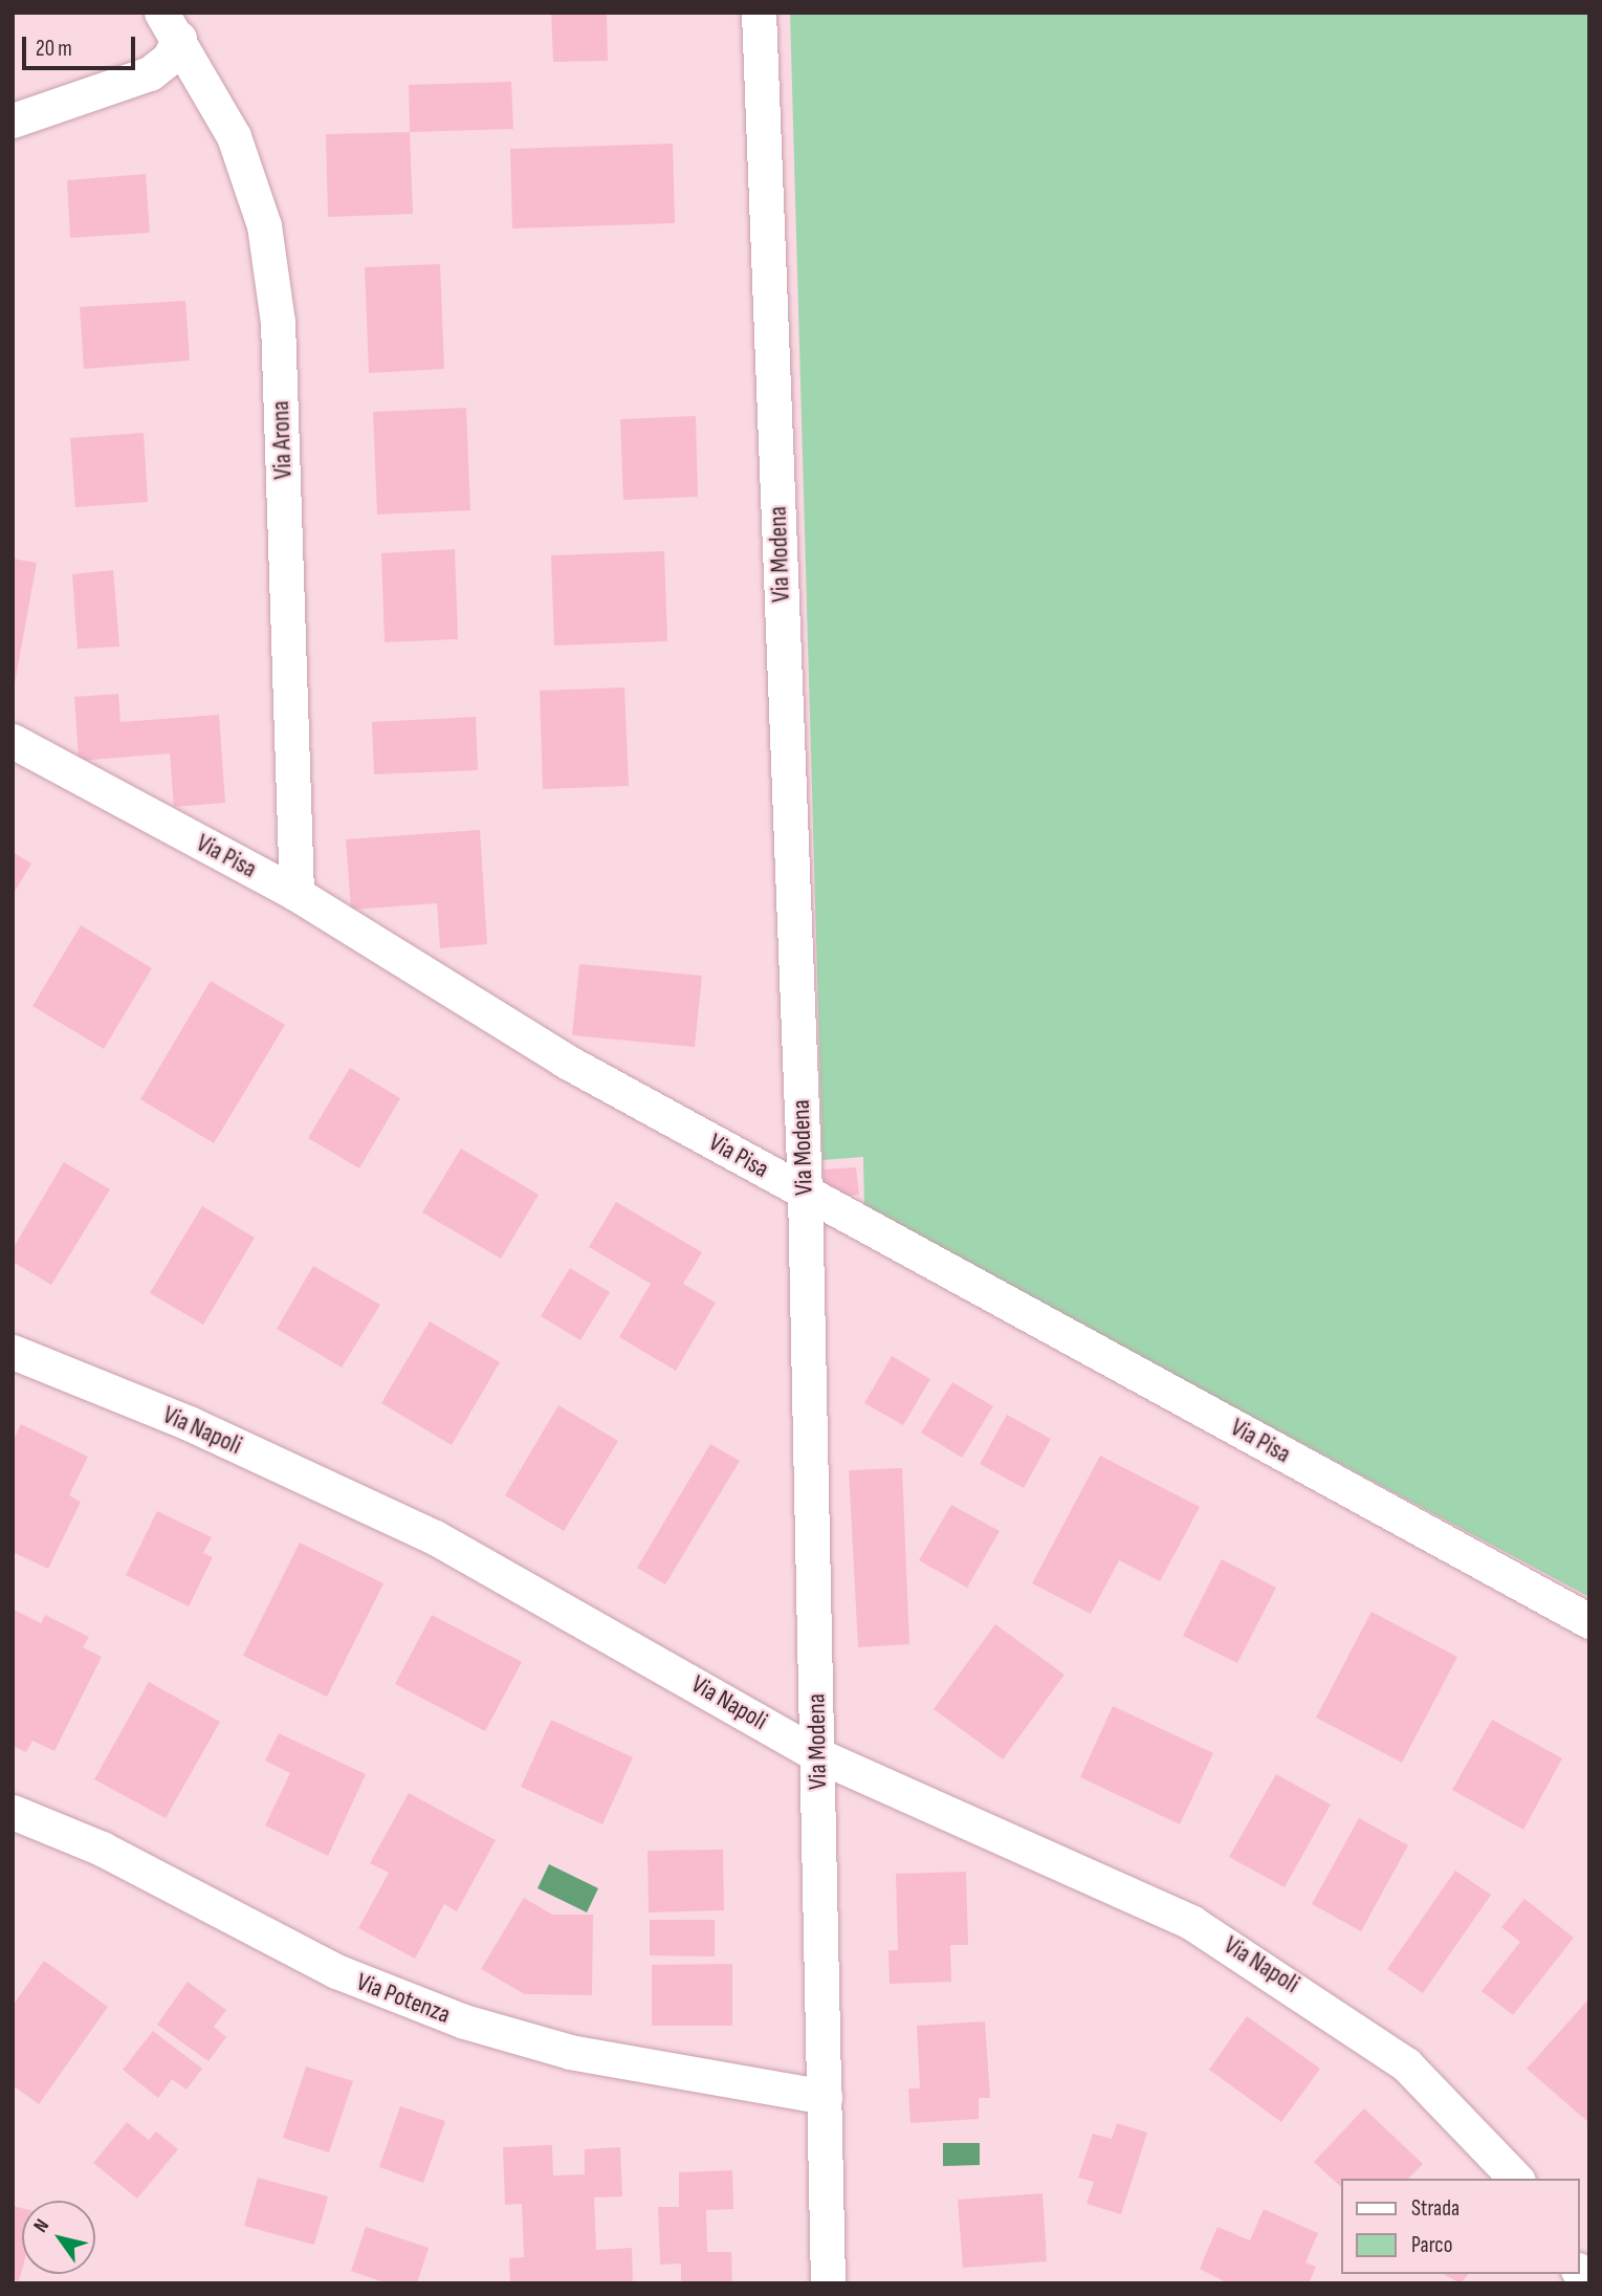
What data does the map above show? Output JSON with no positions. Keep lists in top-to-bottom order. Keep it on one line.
{"streets":{"street":["Via Arona","Via Modena","Via Pisa","Via Napoli","Via Potenza"]},"crossings":[["Via Arona","Via Pisa"],["Via Modena","Via Pisa"],["Via Modena","Via Napoli"],["Via Modena","Via Potenza"]],"legend":["Strada","Parco"],"scale_bar":"20 m","north":"top left"}
